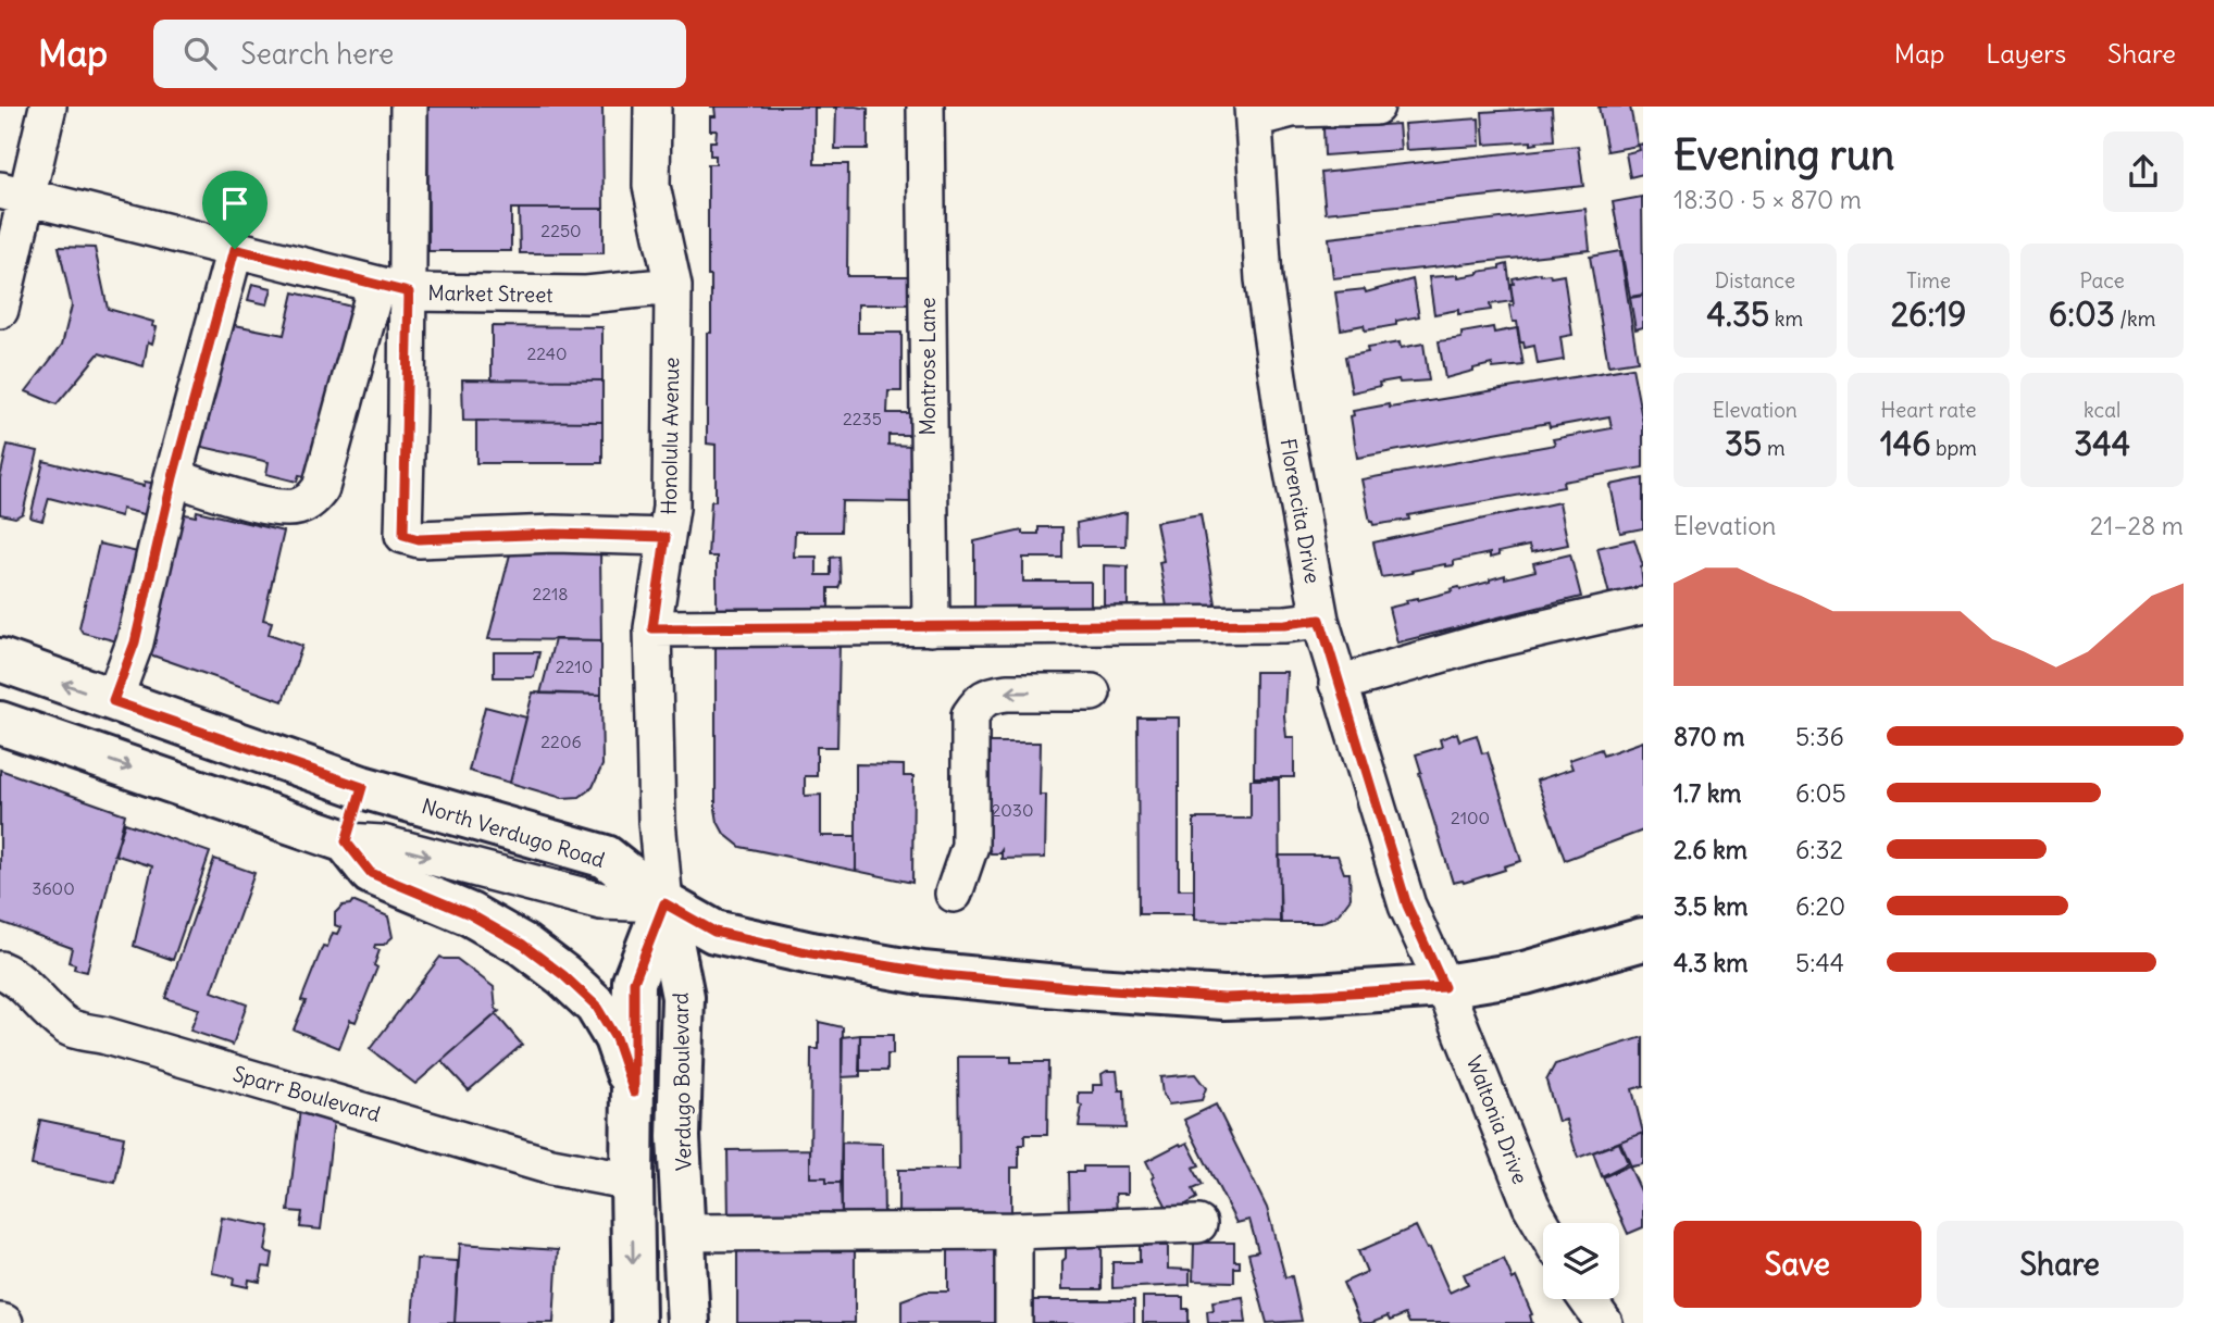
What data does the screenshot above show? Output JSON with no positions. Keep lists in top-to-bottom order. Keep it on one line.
{"streets":{"main road":["North Verdugo Road","Verdugo Boulevard"],"street":["Market Street","Montrose Lane","Honolulu Avenue","Florencita Drive","Sparr Boulevard","Waltonia Drive"]},"crossings":[["Market Street","Honolulu Avenue"],["Honolulu Avenue","North Verdugo Road"],["Honolulu Avenue","Verdugo Boulevard"],["Florencita Drive","Waltonia Drive"],["North Verdugo Road","Verdugo Boulevard"]],"house_numbers":["2250","2240","2235","2218","2210","2206","2030","2100","3600"],"page":{"header":"Map","search":"Search here","nav":["Map","Layers","Share"],"heading":["Evening run","18:30 · 5 × 870 m"],"stats":[["Distance","4.35 km"],["Time","26:19"],["Pace","6:03 /km"],["Elevation","35 m"],["Heart rate","146 bpm"],["kcal","344"]],"chart":["Elevation","21–28 m"],"list":[{"name":"870 m","note":"5:36"},{"name":"1.7 km","note":"6:05"},{"name":"2.6 km","note":"6:32"},{"name":"3.5 km","note":"6:20"},{"name":"4.3 km","note":"5:44"}],"buttons":["Save","Share"]}}
